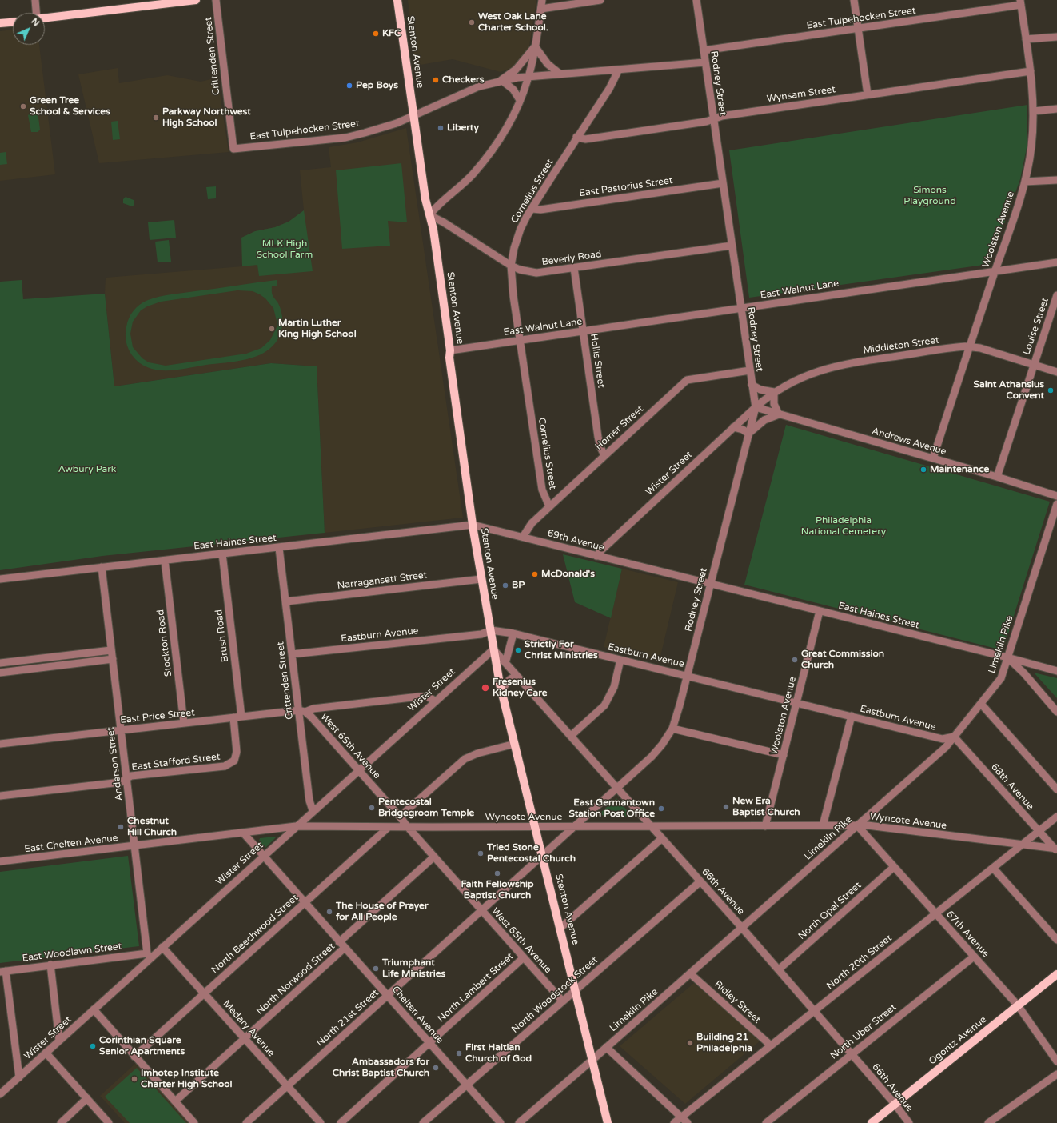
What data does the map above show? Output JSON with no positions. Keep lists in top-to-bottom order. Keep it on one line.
{"streets":{"main road":["Stenton Avenue","Ogontz Avenue"],"street":["East Tulpehocken Street","Crittenden Street","Rodney Street","Wynsam Street","East Pastorius Street","Cornelius Street","Woolston Avenue","Beverly Road","East Walnut Lane","Louise Street","Middleton Street","Hollis Street","Homer Street","Andrews Avenue","Wister Street","69th Avenue","East Haines Street","Narragansett Street","Eastburn Avenue","Brush Road","Stockton Road","Limekiln Pike","East Price Street","West 65th Avenue","East Stafford Street","Anderson Street","68th Avenue","Wyncote Avenue","East Chelten Avenue","66th Avenue","North Opal Street","North Beechwood Street","67th Avenue","East Woodlawn Street","North 20th Street","North Norwood Street","North Lambert Street","North Woodstock Street","Ridley Street","Chelten Avenue","North 21st Street","Medary Avenue","North Uber Street"]},"crossings":[["East Tulpehocken Street","Stenton Avenue"],["East Tulpehocken Street","Crittenden Street"],["East Tulpehocken Street","Rodney Street"],["East Tulpehocken Street","Cornelius Street"],["East Tulpehocken Street","Woolston Avenue"],["Stenton Avenue","Beverly Road"],["Stenton Avenue","East Walnut Lane"],["Stenton Avenue","Wister Street"],["Stenton Avenue","69th Avenue"],["Stenton Avenue","East Haines Street"],["Stenton Avenue","Narragansett Street"],["Stenton Avenue","Eastburn Avenue"],["Stenton Avenue","Limekiln Pike"],["Stenton Avenue","Wyncote Avenue"],["Stenton Avenue","66th Avenue"],["Stenton Avenue","North Woodstock Street"],["Stenton Avenue","North 21st Street"],["Crittenden Street","Wister Street"],["Crittenden Street","East Haines Street"],["Crittenden Street","Narragansett Street"],["Crittenden Street","Eastburn Avenue"],["Crittenden Street","East Price Street"],["Crittenden Street","West 65th Avenue"],["Rodney Street","Wynsam Street"],["Rodney Street","East Pastorius Street"],["Rodney Street","Beverly Road"],["Rodney Street","East Walnut Lane"],["Rodney Street","Middleton Street"],["Rodney Street","Homer Street"],["Rodney Street","Andrews Avenue"],["Rodney Street","Wister Street"],["Rodney Street","East Haines Street"],["Rodney Street","Eastburn Avenue"],["Rodney Street","North 21st Street"],["Wynsam Street","Cornelius Street"],["Wynsam Street","Woolston Avenue"],["East Pastorius Street","Cornelius Street"],["Cornelius Street","Beverly Road"],["Cornelius Street","East Walnut Lane"],["Cornelius Street","Homer Street"],["Woolston Avenue","East Walnut Lane"],["Woolston Avenue","Middleton Street"],["Woolston Avenue","Andrews Avenue"],["Woolston Avenue","East Haines Street"],["Woolston Avenue","Eastburn Avenue"],["Woolston Avenue","Wyncote Avenue"],["Beverly Road","Hollis Street"],["East Walnut Lane","Hollis Street"],["Louise Street","Middleton Street"],["Louise Street","Andrews Avenue"],["Middleton Street","Andrews Avenue"],["Middleton Street","Wister Street"],["Hollis Street","Homer Street"],["Homer Street","69th Avenue"],["Andrews Avenue","Wister Street"],["Wister Street","69th Avenue"],["Wister Street","East Price Street"],["Wister Street","West 65th Avenue"],["Wister Street","Anderson Street"],["Wister Street","Wyncote Avenue"],["Wister Street","East Chelten Avenue"],["Wister Street","66th Avenue"],["Wister Street","East Woodlawn Street"],["Wister Street","Chelten Avenue"],["Wister Street","Medary Avenue"],["69th Avenue","East Haines Street"],["East Haines Street","Brush Road"],["East Haines Street","Stockton Road"],["East Haines Street","Limekiln Pike"],["East Haines Street","Anderson Street"],["Eastburn Avenue","Limekiln Pike"],["Eastburn Avenue","68th Avenue"],["Eastburn Avenue","North 21st Street"],["Brush Road","East Price Street"],["Stockton Road","East Price Street"],["Limekiln Pike","68th Avenue"],["Limekiln Pike","Wyncote Avenue"],["Limekiln Pike","66th Avenue"],["Limekiln Pike","67th Avenue"],["Limekiln Pike","Ridley Street"],["East Price Street","West 65th Avenue"],["East Price Street","East Stafford Street"],["East Price Street","Anderson Street"],["West 65th Avenue","Wyncote Avenue"],["West 65th Avenue","North Norwood Street"],["West 65th Avenue","North Lambert Street"],["West 65th Avenue","North Woodstock Street"],["West 65th Avenue","North 21st Street"],["East Stafford Street","Anderson Street"],["Anderson Street","East Chelten Avenue"],["Anderson Street","East Woodlawn Street"],["68th Avenue","Wyncote Avenue"],["68th Avenue","North 20th Street"],["Wyncote Avenue","East Chelten Avenue"],["Wyncote Avenue","66th Avenue"],["Wyncote Avenue","North Beechwood Street"],["Wyncote Avenue","67th Avenue"],["Wyncote Avenue","North 20th Street"],["Wyncote Avenue","North 21st Street"],["East Chelten Avenue","Chelten Avenue"],["66th Avenue","North Opal Street"],["66th Avenue","North 20th Street"],["66th Avenue","North Woodstock Street"],["66th Avenue","North 21st Street"],["66th Avenue","North Uber Street"],["66th Avenue","Ogontz Avenue"],["North Opal Street","67th Avenue"],["North Beechwood Street","Chelten Avenue"],["North Beechwood Street","Medary Avenue"],["67th Avenue","North 20th Street"],["67th Avenue","North Uber Street"],["67th Avenue","Ogontz Avenue"],["North 20th Street","Ridley Street"],["North Norwood Street","Chelten Avenue"],["North Norwood Street","Medary Avenue"],["North Lambert Street","Chelten Avenue"],["North Woodstock Street","Chelten Avenue"],["Chelten Avenue","North 21st Street"],["North 21st Street","Medary Avenue"]],"parks":["Simons Playground","MLK High School Farm","Awbury Park","Philadelphia National Cemetery"],"places":["West Oak Lane Charter School.","KFC","Checkers","Pep Boys","Green Tree School & Services","Parkway Northwest High School","Liberty","Martin Luther King High School","Saint Athansius Convent","Maintenance","McDonald's","BP","Strictly For Christ Ministries","Great Commission Church","Fresenius Kidney Care","New Era Baptist Church","Pentecostal Bridgegroom Temple","East Germantown Station Post Office","Chestnut Hill Church","Tried Stone Pentecostal Church","Faith Fellowship Baptist Church","The House of Prayer for All People","Triumphant Life Ministries","Building 21 Philadelphia","Corinthian Square Senior Apartments","First Haitian Church of God","Ambassadors for Christ Baptist Church","Imhotep Institute Charter High School"],"north":"top right"}
